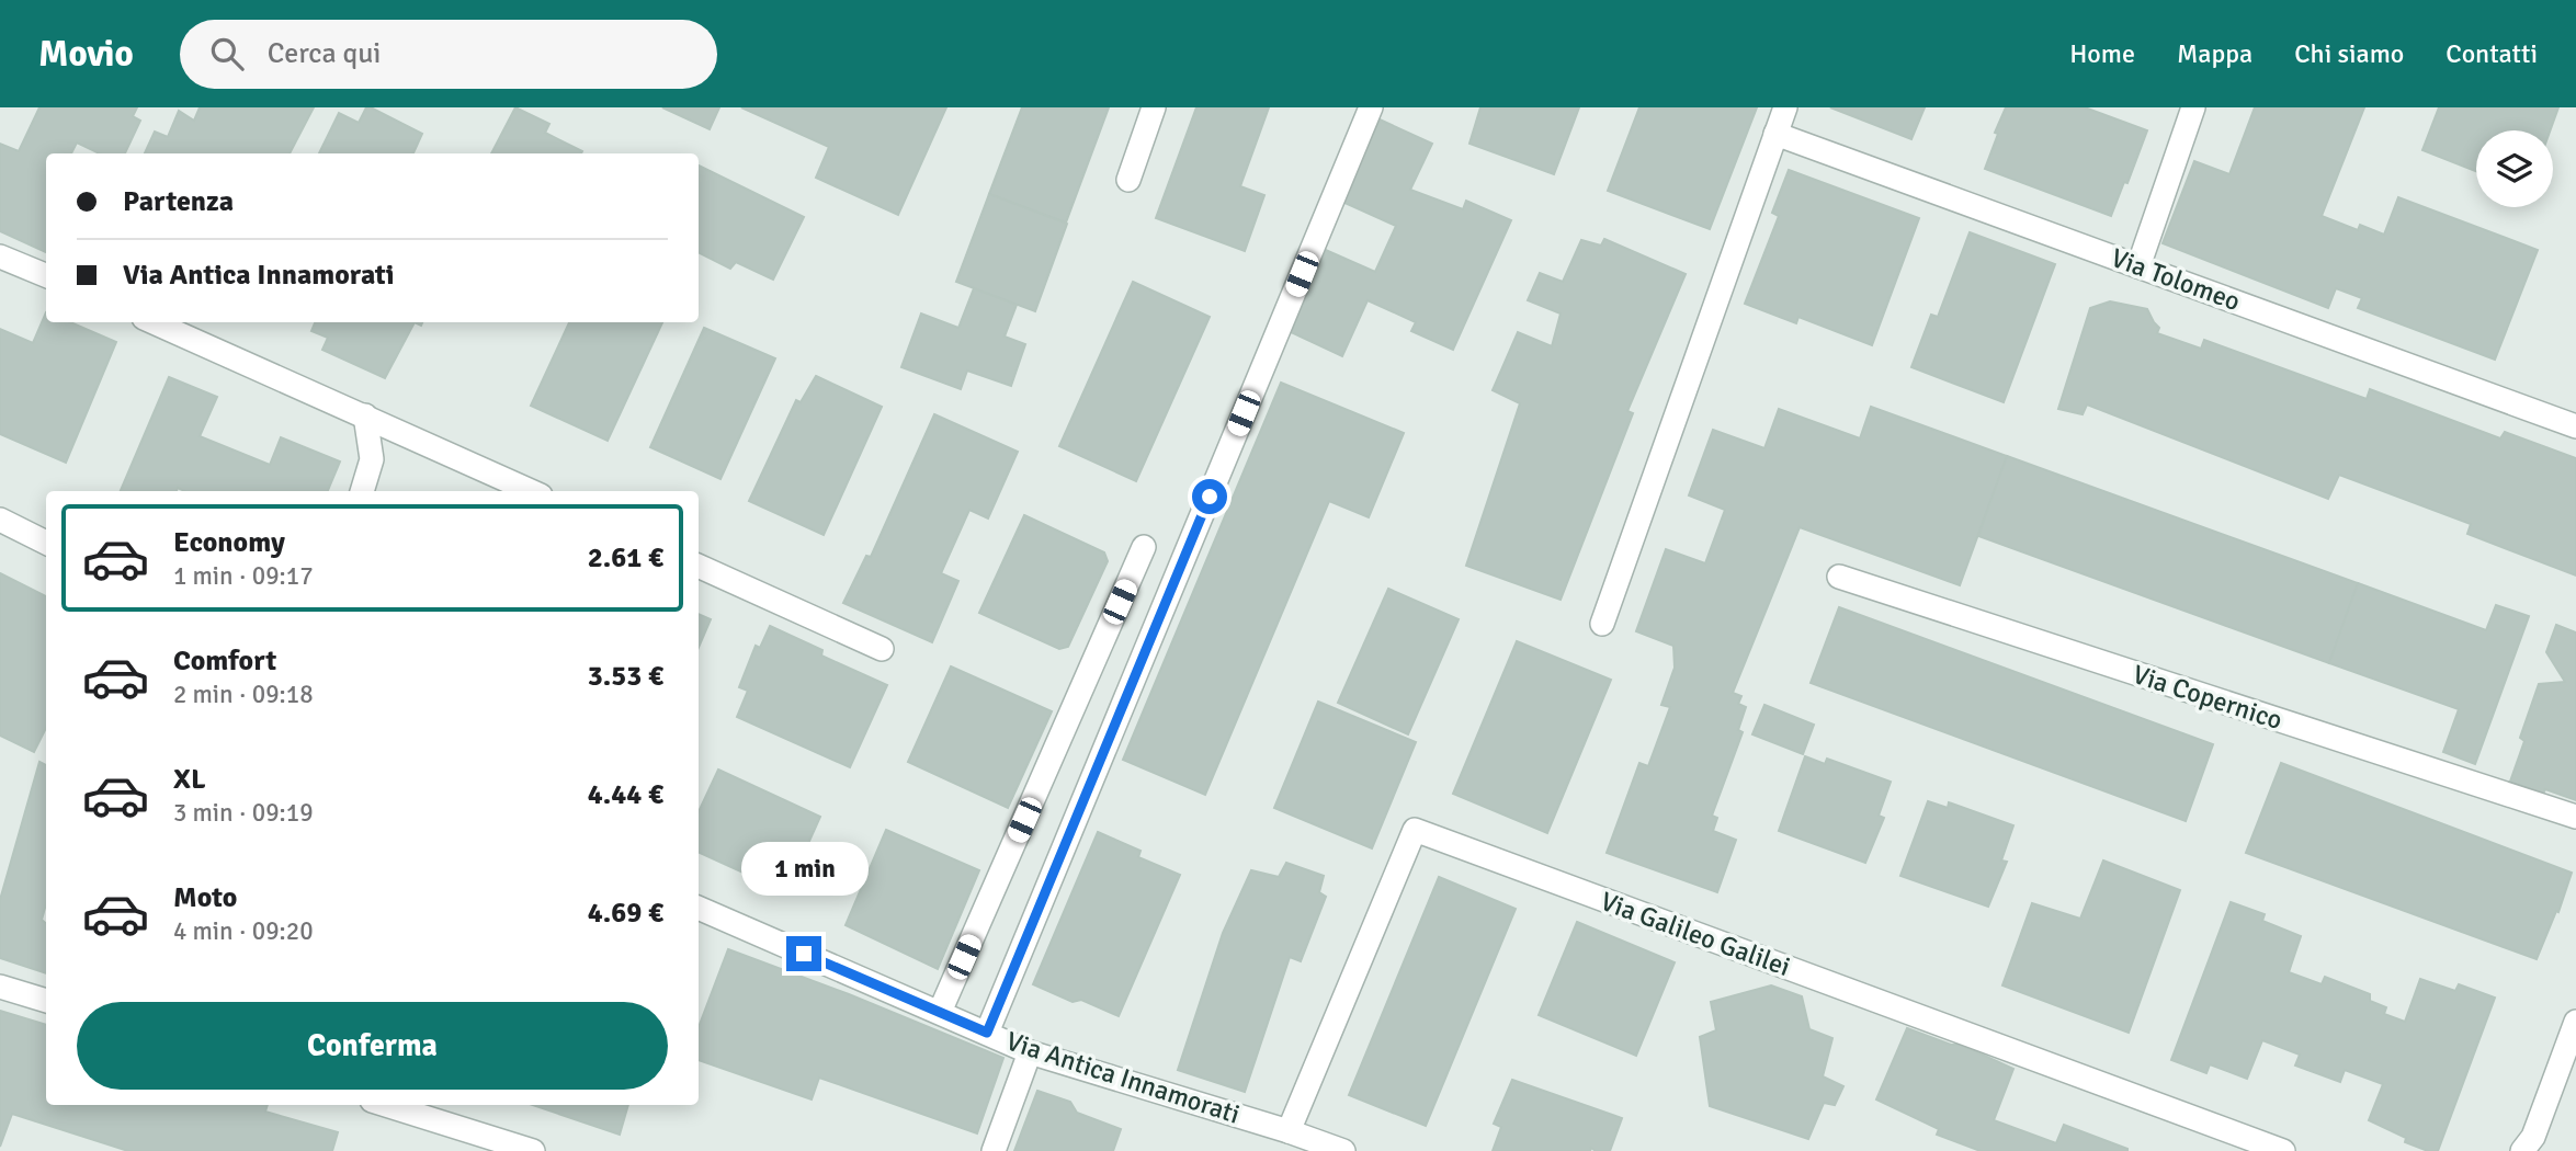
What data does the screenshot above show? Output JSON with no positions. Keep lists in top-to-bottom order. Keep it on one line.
{"streets":{"street":["Via Tolomeo","Via Copernico","Via Galileo Galilei","Via Antica Innamorati"]},"crossings":[["Via Galileo Galilei","Via Antica Innamorati"]],"page":{"header":"Movio","search":"Cerca qui","nav":["Home","Mappa","Chi siamo","Contatti"],"banner":["Partenza","Via Antica Innamorati"],"list":[{"name":"Economy","note":"1 min · 09:17","value":"2.61 €"},{"name":"Comfort","note":"2 min · 09:18","value":"3.53 €"},{"name":"XL","note":"3 min · 09:19","value":"4.44 €"},{"name":"Moto","note":"4 min · 09:20","value":"4.69 €"}],"bubble":"1 min","buttons":"Conferma"}}
